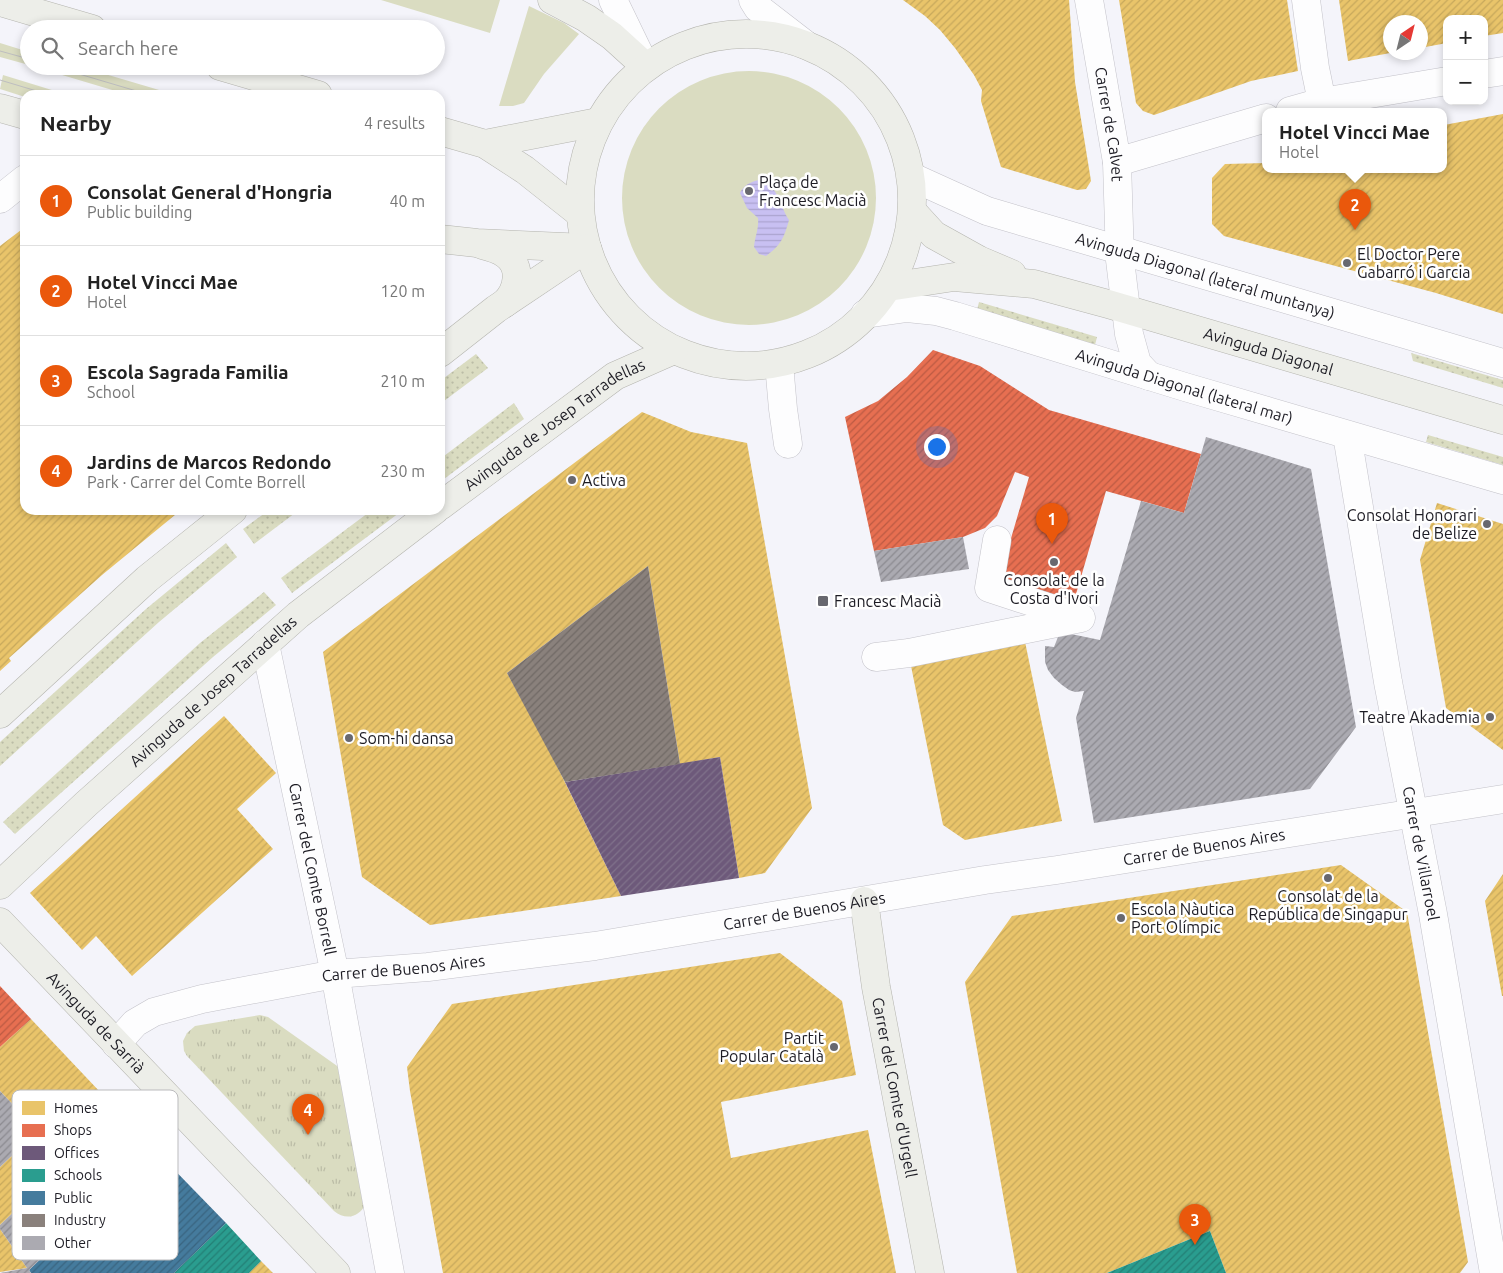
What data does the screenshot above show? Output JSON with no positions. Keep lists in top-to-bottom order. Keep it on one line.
{"streets":{"main road":["Avinguda Diagonal","Avinguda de Josep Tarradellas","Avinguda de Sarrià","Carrer del Comte d'Urgell"],"street":["Carrer de Calvet","Avinguda Diagonal (lateral muntanya)","Avinguda Diagonal (lateral mar)","Carrer de Buenos Aires","Carrer de Villarroel","Carrer del Comte Borrell"]},"crossings":[["Carrer de Calvet","Avinguda Diagonal (lateral muntanya)"],["Carrer de Calvet","Avinguda Diagonal"],["Carrer de Calvet","Avinguda Diagonal (lateral mar)"],["Avinguda Diagonal (lateral mar)","Carrer de Villarroel"],["Avinguda de Josep Tarradellas","Carrer del Comte Borrell"],["Carrer de Buenos Aires","Carrer de Villarroel"],["Carrer de Buenos Aires","Carrer del Comte Borrell"],["Carrer de Buenos Aires","Avinguda de Sarrià"],["Carrer de Buenos Aires","Carrer del Comte d'Urgell"]],"places":{"other":["Plaça de Francesc Macià","El Doctor Pere Gabarró i Garcia","Activa","Consolat Honorari de Belize","Consolat de la Costa d'Ivori","Teatre Akademia","Som-hi dansa","Consolat de la República de Singapur","Escola Nàutica Port Olímpic","Partit Popular Català"],"transit":["Francesc Macià"]},"legend":["Homes","Shops","Offices","Schools","Public","Industry","Other"],"north":"top right","page":{"map_buttons":["+","−"],"search":"Search here","heading":["Nearby","4 results"],"popup":["Hotel Vincci Mae","Hotel"],"list":[{"mark":"1","name":"Consolat General d'Hongria","note":"Public building","value":"40 m"},{"mark":"2","name":"Hotel Vincci Mae","note":"Hotel","value":"120 m"},{"mark":"3","name":"Escola Sagrada Familia","note":"School","value":"210 m"},{"mark":"4","name":"Jardins de Marcos Redondo","note":"Park · Carrer del Comte Borrell","value":"230 m"}],"pins":["2","1","4","3"]}}
